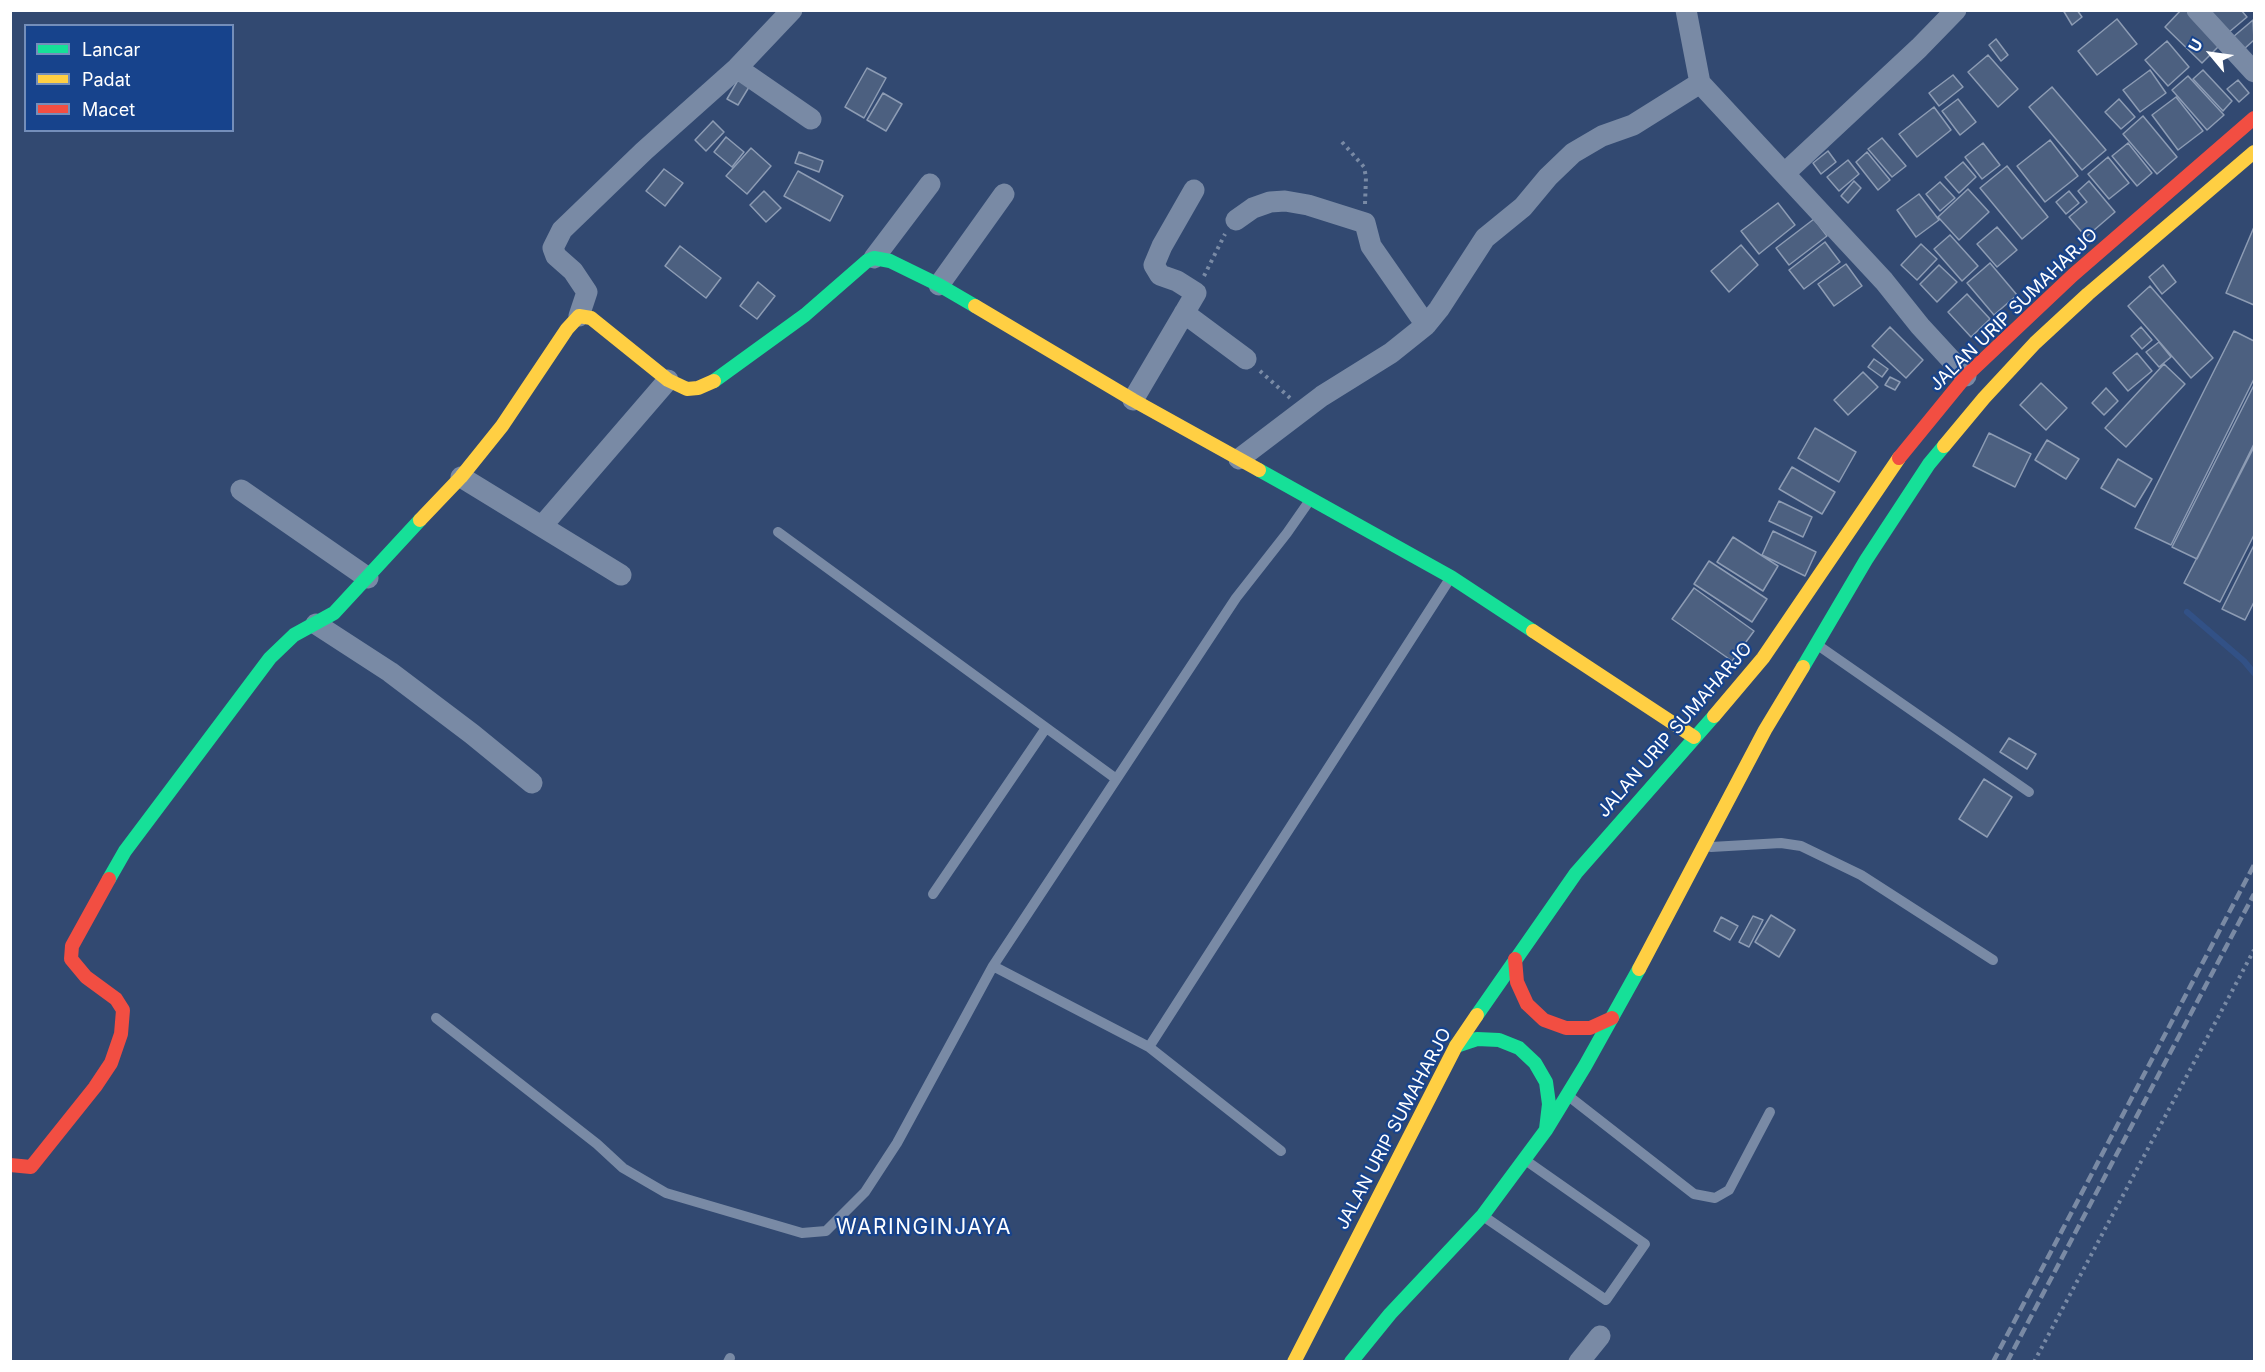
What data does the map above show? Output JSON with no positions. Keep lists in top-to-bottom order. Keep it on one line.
{"streets":{"main road":["JALAN URIP SUMAHARJO"]},"districts":["WARINGINJAYA"],"legend":["Lancar","Padat","Macet"],"north":"top left"}
